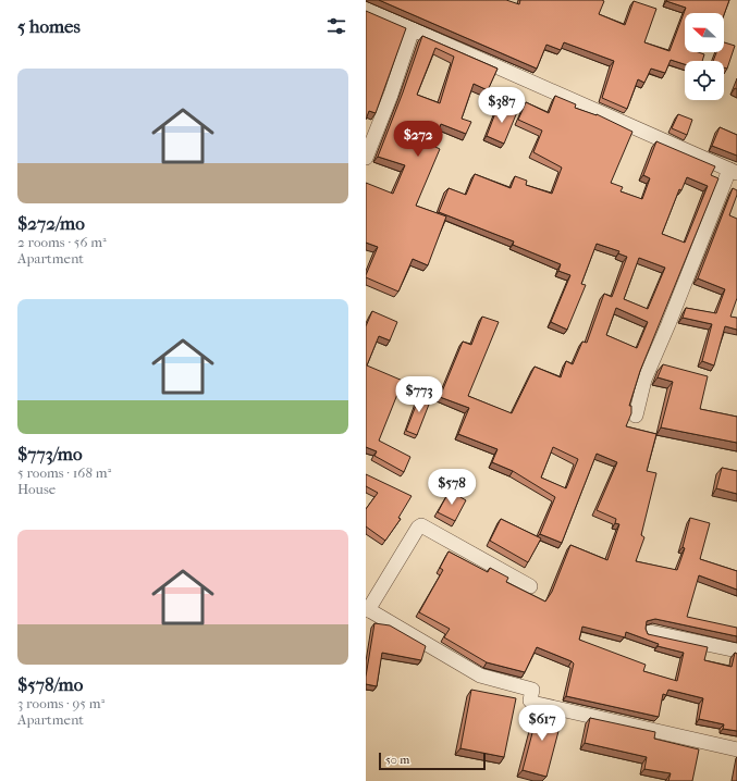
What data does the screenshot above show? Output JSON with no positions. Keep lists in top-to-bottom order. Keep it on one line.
{"scale_bar":"50 m","north":"left","page":{"heading":"5 homes","list":[{"name":"$272/mo","note":"2 rooms · 56 m² · Apartment"},{"name":"$773/mo","note":"5 rooms · 168 m² · House"},{"name":"$578/mo","note":"3 rooms · 95 m² · Apartment"}],"price":["$387","$272","$773","$578","$617"],"scale":"50 m"}}
